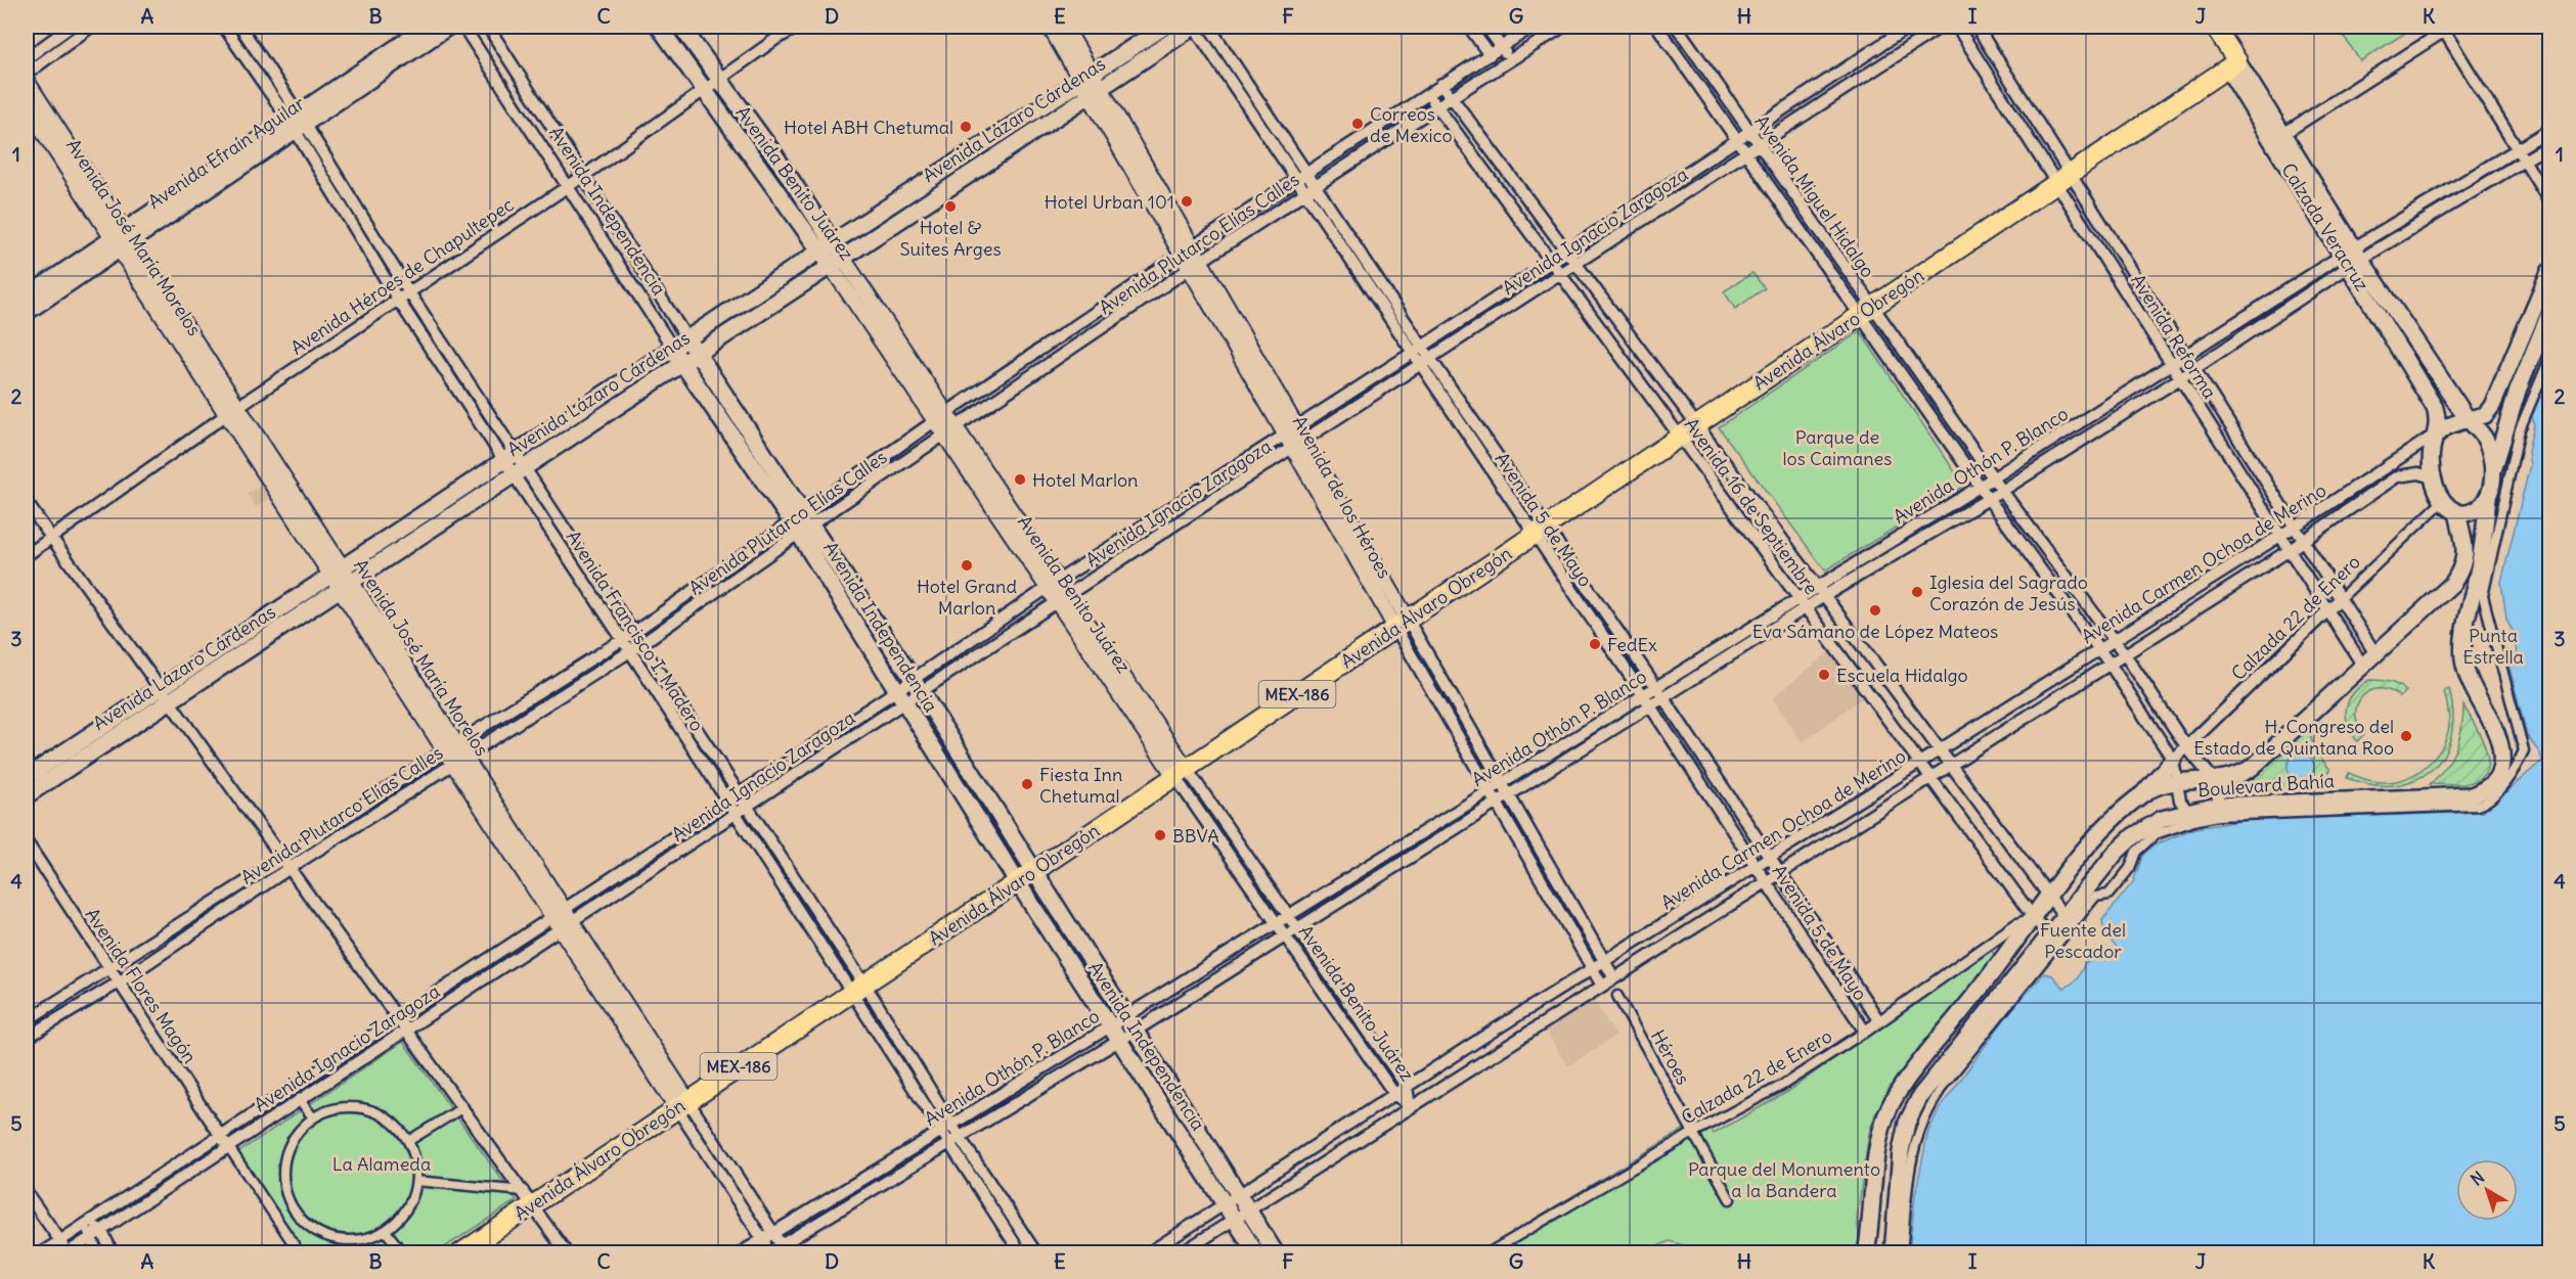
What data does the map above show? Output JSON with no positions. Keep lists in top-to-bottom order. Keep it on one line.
{"streets":{"main road":["Avenida Lázaro Cárdenas","Avenida Efraín Aguilar","Avenida Benito Juárez","Avenida Independencia","Calzada Veracruz","Avenida Álvaro Obregón","MEX-186","Boulevard Bahía"],"street":["Avenida Miguel Hidalgo","Avenida Ignacio Zaragoza","Avenida José María Morelos","Avenida Plutarco Elías Calles","Avenida Héroes de Chapultepec","Avenida Reforma","Avenida Othón P. Blanco","Avenida de los Héroes","Avenida 16 de Septiembre","Avenida 5 de Mayo","Avenida Carmen Ochoa de Merino","Calzada 22 de Enero","Avenida Francisco I. Madero","Avenida Flores Magón","Héroes"]},"crossings":[["Avenida Lázaro Cárdenas","Avenida Benito Juárez"],["Avenida Lázaro Cárdenas","Avenida Independencia"],["Avenida Lázaro Cárdenas","Avenida José María Morelos"],["Avenida Lázaro Cárdenas","Avenida de los Héroes"],["Avenida Lázaro Cárdenas","Avenida 5 de Mayo"],["Avenida Lázaro Cárdenas","Avenida Francisco I. Madero"],["Avenida Efraín Aguilar","Avenida José María Morelos"],["Avenida Efraín Aguilar","Avenida Francisco I. Madero"],["Avenida Benito Juárez","Avenida Ignacio Zaragoza"],["Avenida Benito Juárez","Avenida Plutarco Elías Calles"],["Avenida Benito Juárez","Avenida Héroes de Chapultepec"],["Avenida Benito Juárez","Avenida Álvaro Obregón"],["Avenida Benito Juárez","Avenida Othón P. Blanco"],["Avenida Benito Juárez","Avenida Carmen Ochoa de Merino"],["Avenida Miguel Hidalgo","Avenida Ignacio Zaragoza"],["Avenida Miguel Hidalgo","Avenida Álvaro Obregón"],["Avenida Miguel Hidalgo","Avenida Othón P. Blanco"],["Avenida Miguel Hidalgo","Avenida Carmen Ochoa de Merino"],["Avenida Miguel Hidalgo","Calzada 22 de Enero"],["Avenida Miguel Hidalgo","Boulevard Bahía"],["Avenida Independencia","Avenida Ignacio Zaragoza"],["Avenida Independencia","Avenida Plutarco Elías Calles"],["Avenida Independencia","Avenida Héroes de Chapultepec"],["Avenida Independencia","Avenida Álvaro Obregón"],["Avenida Independencia","Avenida Othón P. Blanco"],["Avenida Independencia","Avenida Carmen Ochoa de Merino"],["Calzada Veracruz","Avenida Álvaro Obregón"],["Calzada Veracruz","Avenida Othón P. Blanco"],["Calzada Veracruz","Avenida Carmen Ochoa de Merino"],["Calzada Veracruz","Calzada 22 de Enero"],["Calzada Veracruz","Boulevard Bahía"],["Avenida Ignacio Zaragoza","Avenida José María Morelos"],["Avenida Ignacio Zaragoza","Avenida de los Héroes"],["Avenida Ignacio Zaragoza","Avenida 16 de Septiembre"],["Avenida Ignacio Zaragoza","Avenida 5 de Mayo"],["Avenida Ignacio Zaragoza","Avenida Francisco I. Madero"],["Avenida Ignacio Zaragoza","Avenida Flores Magón"],["Avenida José María Morelos","Avenida Plutarco Elías Calles"],["Avenida José María Morelos","Avenida Héroes de Chapultepec"],["Avenida José María Morelos","Avenida Álvaro Obregón"],["Avenida José María Morelos","Avenida Othón P. Blanco"],["Avenida Plutarco Elías Calles","Avenida de los Héroes"],["Avenida Plutarco Elías Calles","Avenida 16 de Septiembre"],["Avenida Plutarco Elías Calles","Avenida 5 de Mayo"],["Avenida Plutarco Elías Calles","Avenida Francisco I. Madero"],["Avenida Plutarco Elías Calles","Avenida Flores Magón"],["Avenida Héroes de Chapultepec","Avenida Francisco I. Madero"],["Avenida Álvaro Obregón","Avenida Reforma"],["Avenida Álvaro Obregón","Avenida de los Héroes"],["Avenida Álvaro Obregón","Avenida 16 de Septiembre"],["Avenida Álvaro Obregón","Avenida 5 de Mayo"],["Avenida Álvaro Obregón","Avenida Francisco I. Madero"],["Avenida Reforma","Avenida Othón P. Blanco"],["Avenida Reforma","Avenida Carmen Ochoa de Merino"],["Avenida Reforma","Calzada 22 de Enero"],["Avenida Reforma","Boulevard Bahía"],["Avenida Othón P. Blanco","Avenida de los Héroes"],["Avenida Othón P. Blanco","Avenida 16 de Septiembre"],["Avenida Othón P. Blanco","Avenida 5 de Mayo"],["Avenida Othón P. Blanco","Avenida Francisco I. Madero"],["Avenida de los Héroes","Avenida Carmen Ochoa de Merino"],["Avenida 16 de Septiembre","Avenida Carmen Ochoa de Merino"],["Avenida 16 de Septiembre","Calzada 22 de Enero"],["Avenida 16 de Septiembre","Boulevard Bahía"],["Avenida 5 de Mayo","Avenida Carmen Ochoa de Merino"],["Avenida 5 de Mayo","Calzada 22 de Enero"],["Avenida Carmen Ochoa de Merino","Calzada 22 de Enero"],["Avenida Carmen Ochoa de Merino","Boulevard Bahía"],["Calzada 22 de Enero","Boulevard Bahía"],["Calzada 22 de Enero","Héroes"]],"parks":["Parque de los Caimanes","Punta Estrella","Fuente del Pescador","La Alameda","Parque del Monumento a la Bandera"],"places":["Correos de Mexico","Hotel ABH Chetumal","Hotel Urban 101","Hotel & Suites Arges","Hotel Marlon","Hotel Grand Marlon","Iglesia del Sagrado Corazón de Jesús","Eva Sámano de López Mateos","FedEx","Escuela Hidalgo","H. Congreso del Estado de Quintana Roo","Fiesta Inn Chetumal","BBVA"],"north":"top left","grid":{"columns":["A","B","C","D","E","F","G","H","I","J","K"],"rows":["1","2","3","4","5"]}}
